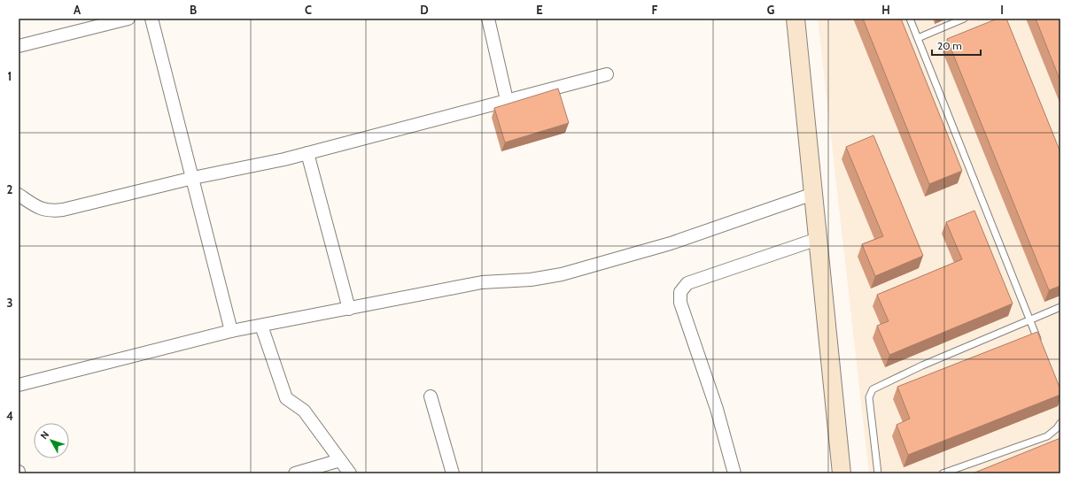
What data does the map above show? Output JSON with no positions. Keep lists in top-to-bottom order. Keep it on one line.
{"scale_bar":"20 m","north":"top left","grid":{"columns":["A","B","C","D","E","F","G","H","I"],"rows":["1","2","3","4"]}}
